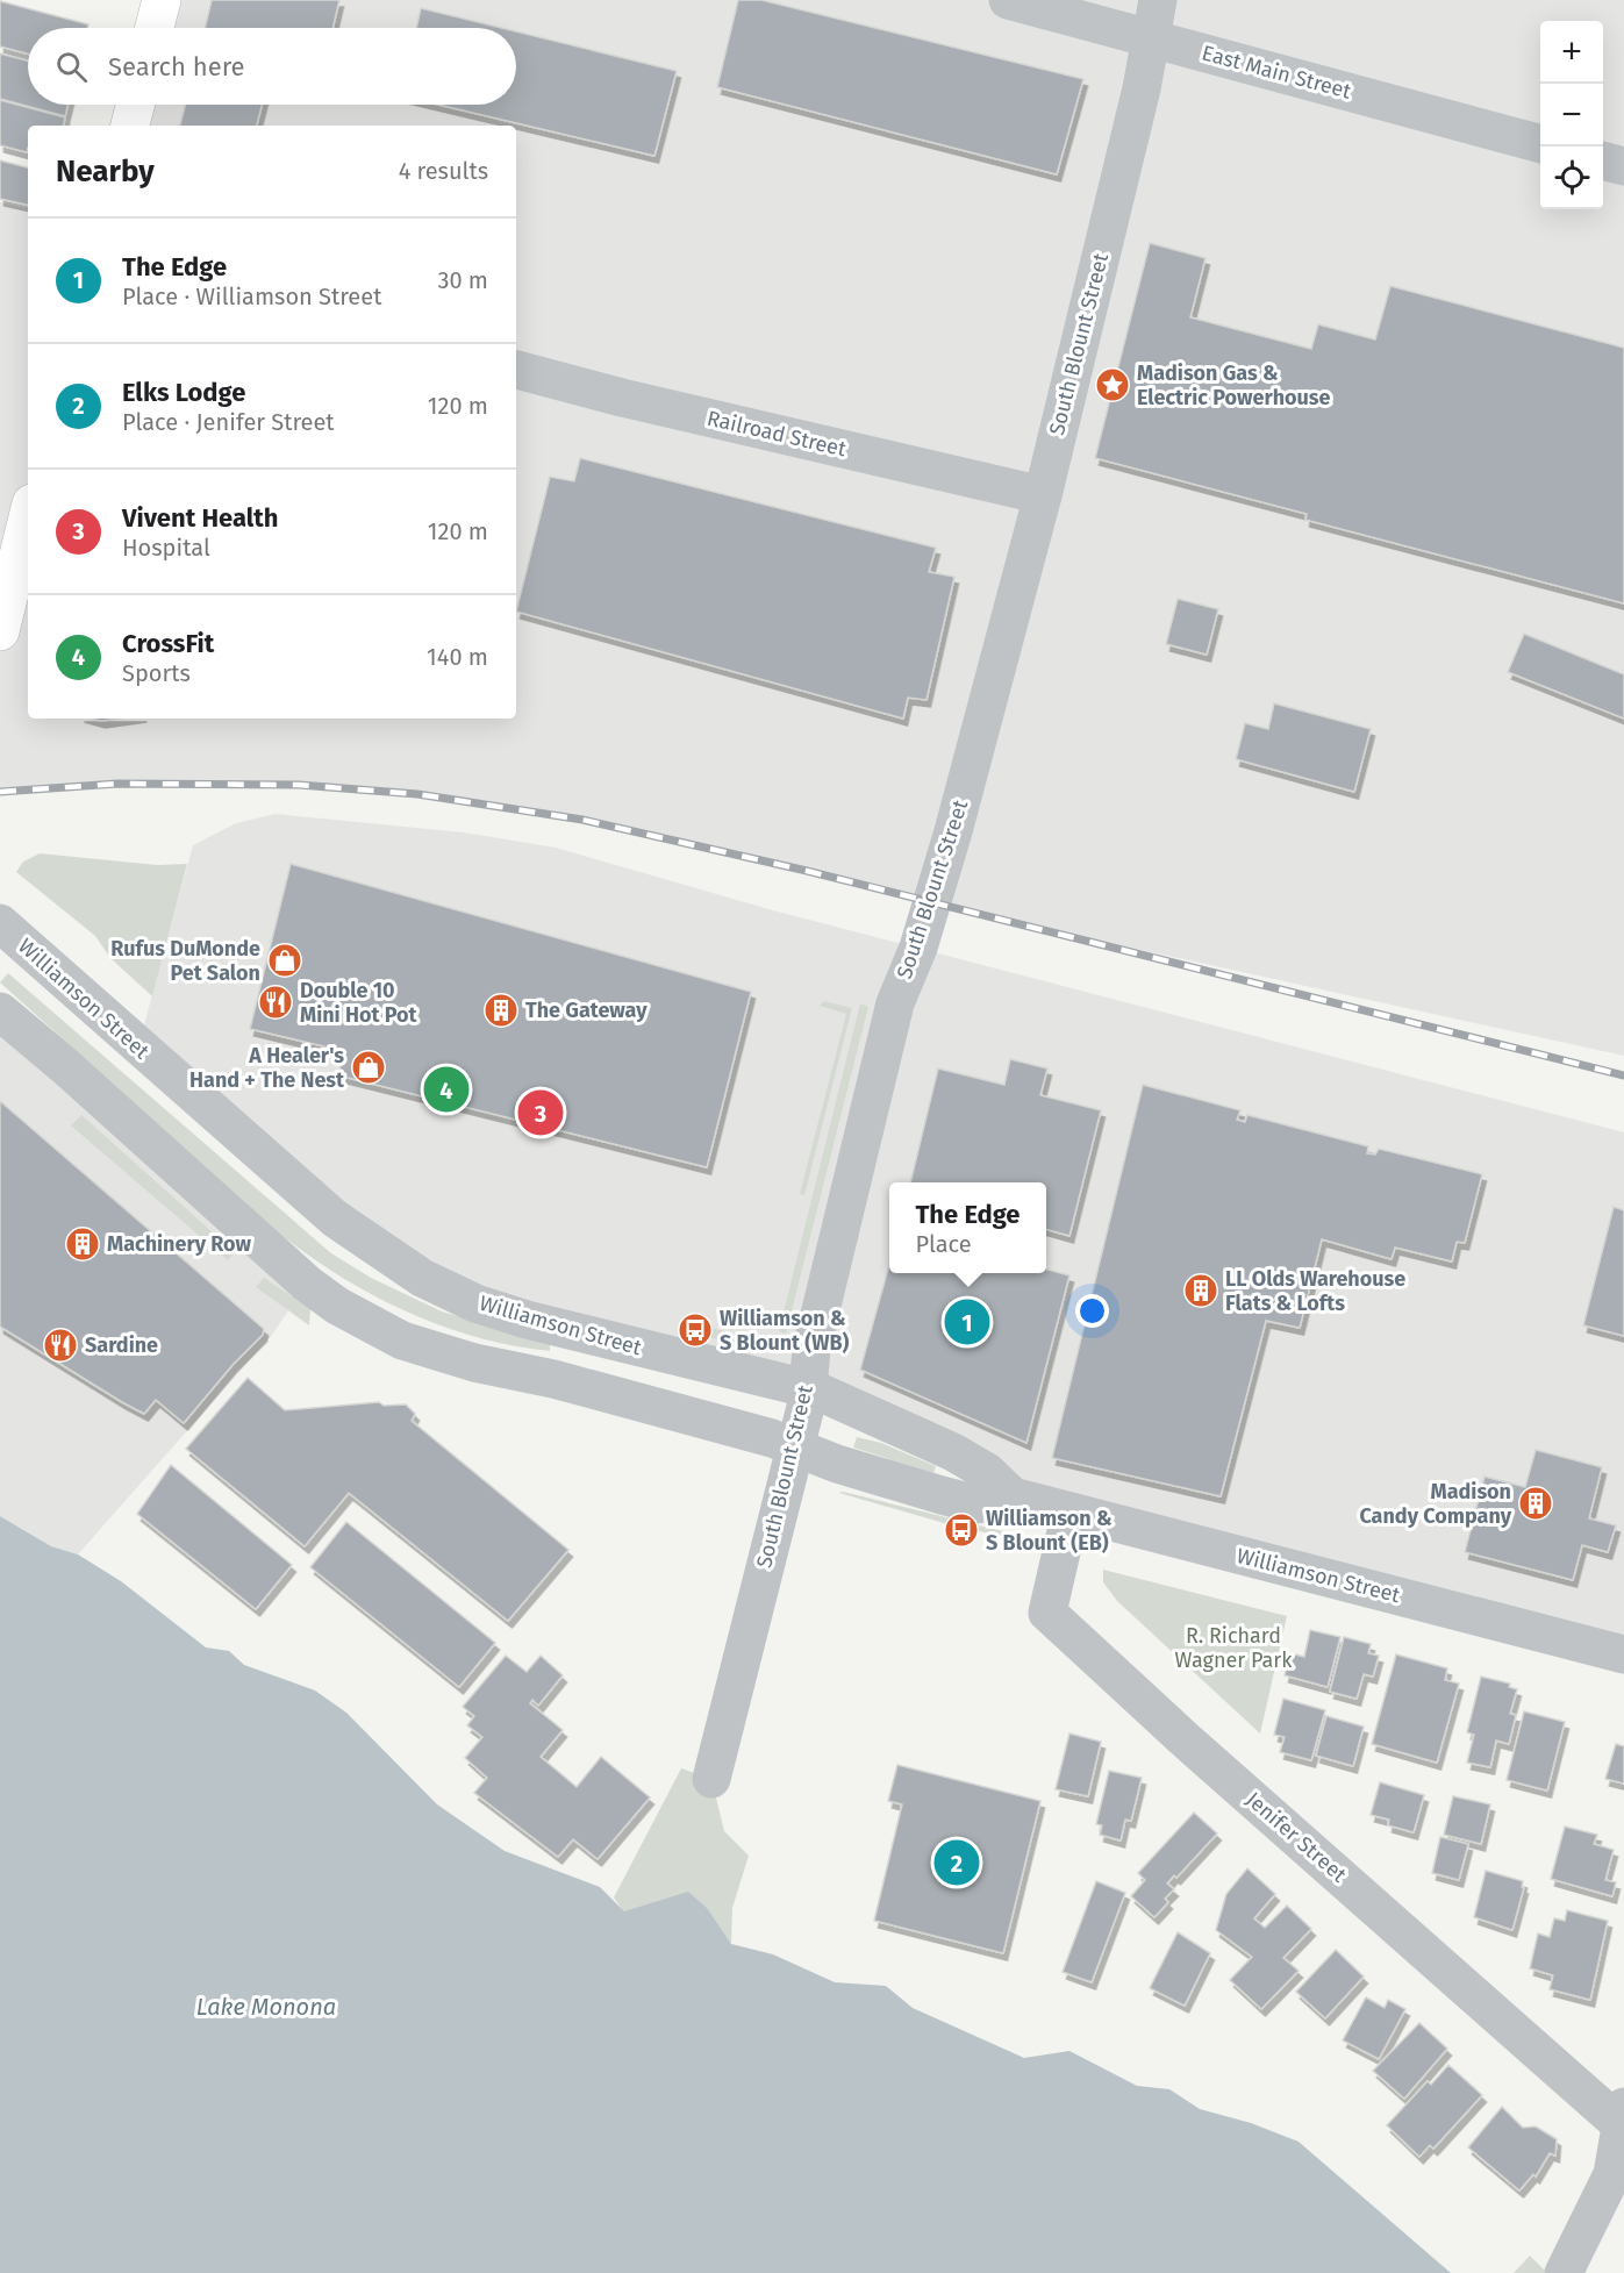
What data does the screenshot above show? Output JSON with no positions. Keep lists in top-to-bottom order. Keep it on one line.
{"streets":{"street":["East Main Street","South Blount Street","Railroad Street","Williamson Street","Jenifer Street"]},"crossings":[["East Main Street","South Blount Street"],["South Blount Street","Railroad Street"],["South Blount Street","Williamson Street"],["Williamson Street","Jenifer Street"]],"water":["Lake Monona"],"parks":["R. Richard Wagner Park"],"places":{"place":["Madison Gas & Electric Powerhouse"],"shop":["Rufus DuMonde Pet Salon","A Healer's Hand + The Nest"],"restaurant":["Double 10 Mini Hot Pot","Sardine"],"building":["The Gateway","Machinery Row","LL Olds Warehouse Flats & Lofts","Madison Candy Company"],"bus stop":["Williamson & S Blount (WB)","Williamson & S Blount (EB)"]},"page":{"map_buttons":["+","−"],"search":"Search here","heading":["Nearby","4 results"],"list":[{"mark":"1","name":"The Edge","note":"Place · Williamson Street","value":"30 m"},{"mark":"2","name":"Elks Lodge","note":"Place · Jenifer Street","value":"120 m"},{"mark":"3","name":"Vivent Health","note":"Hospital","value":"120 m"},{"mark":"4","name":"CrossFit","note":"Sports","value":"140 m"}],"pins":["4","3","1","2"],"popup":["The Edge","Place"]}}
